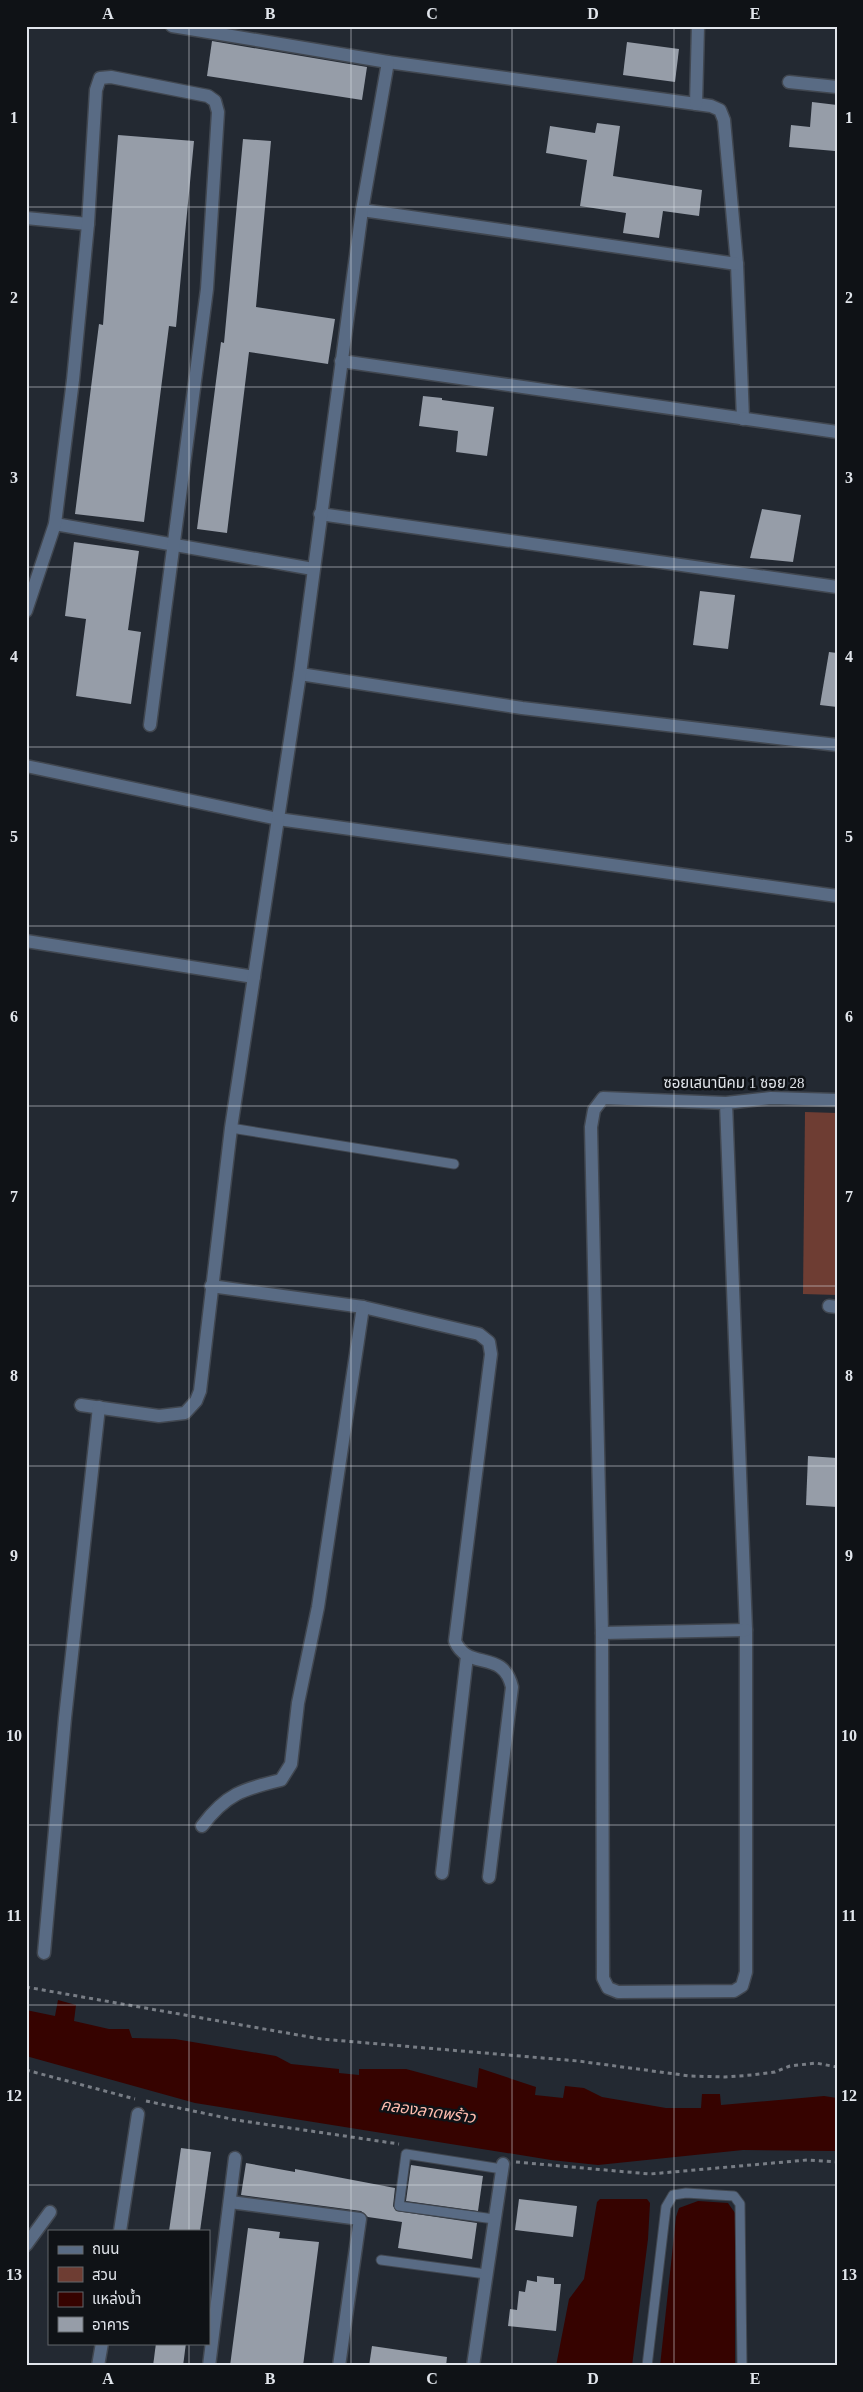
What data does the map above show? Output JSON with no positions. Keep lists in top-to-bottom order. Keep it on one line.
{"streets":{"street":["ซอยเสนานิคม 1 ซอย 28"]},"water":["คลองลาดพร้าว"],"legend":["ถนน","สวน","แหล่งน้ำ","อาคาร"],"grid":{"columns":["A","B","C","D","E"],"rows":["1","2","3","4","5","6","7","8","9","10","11","12","13"]}}
